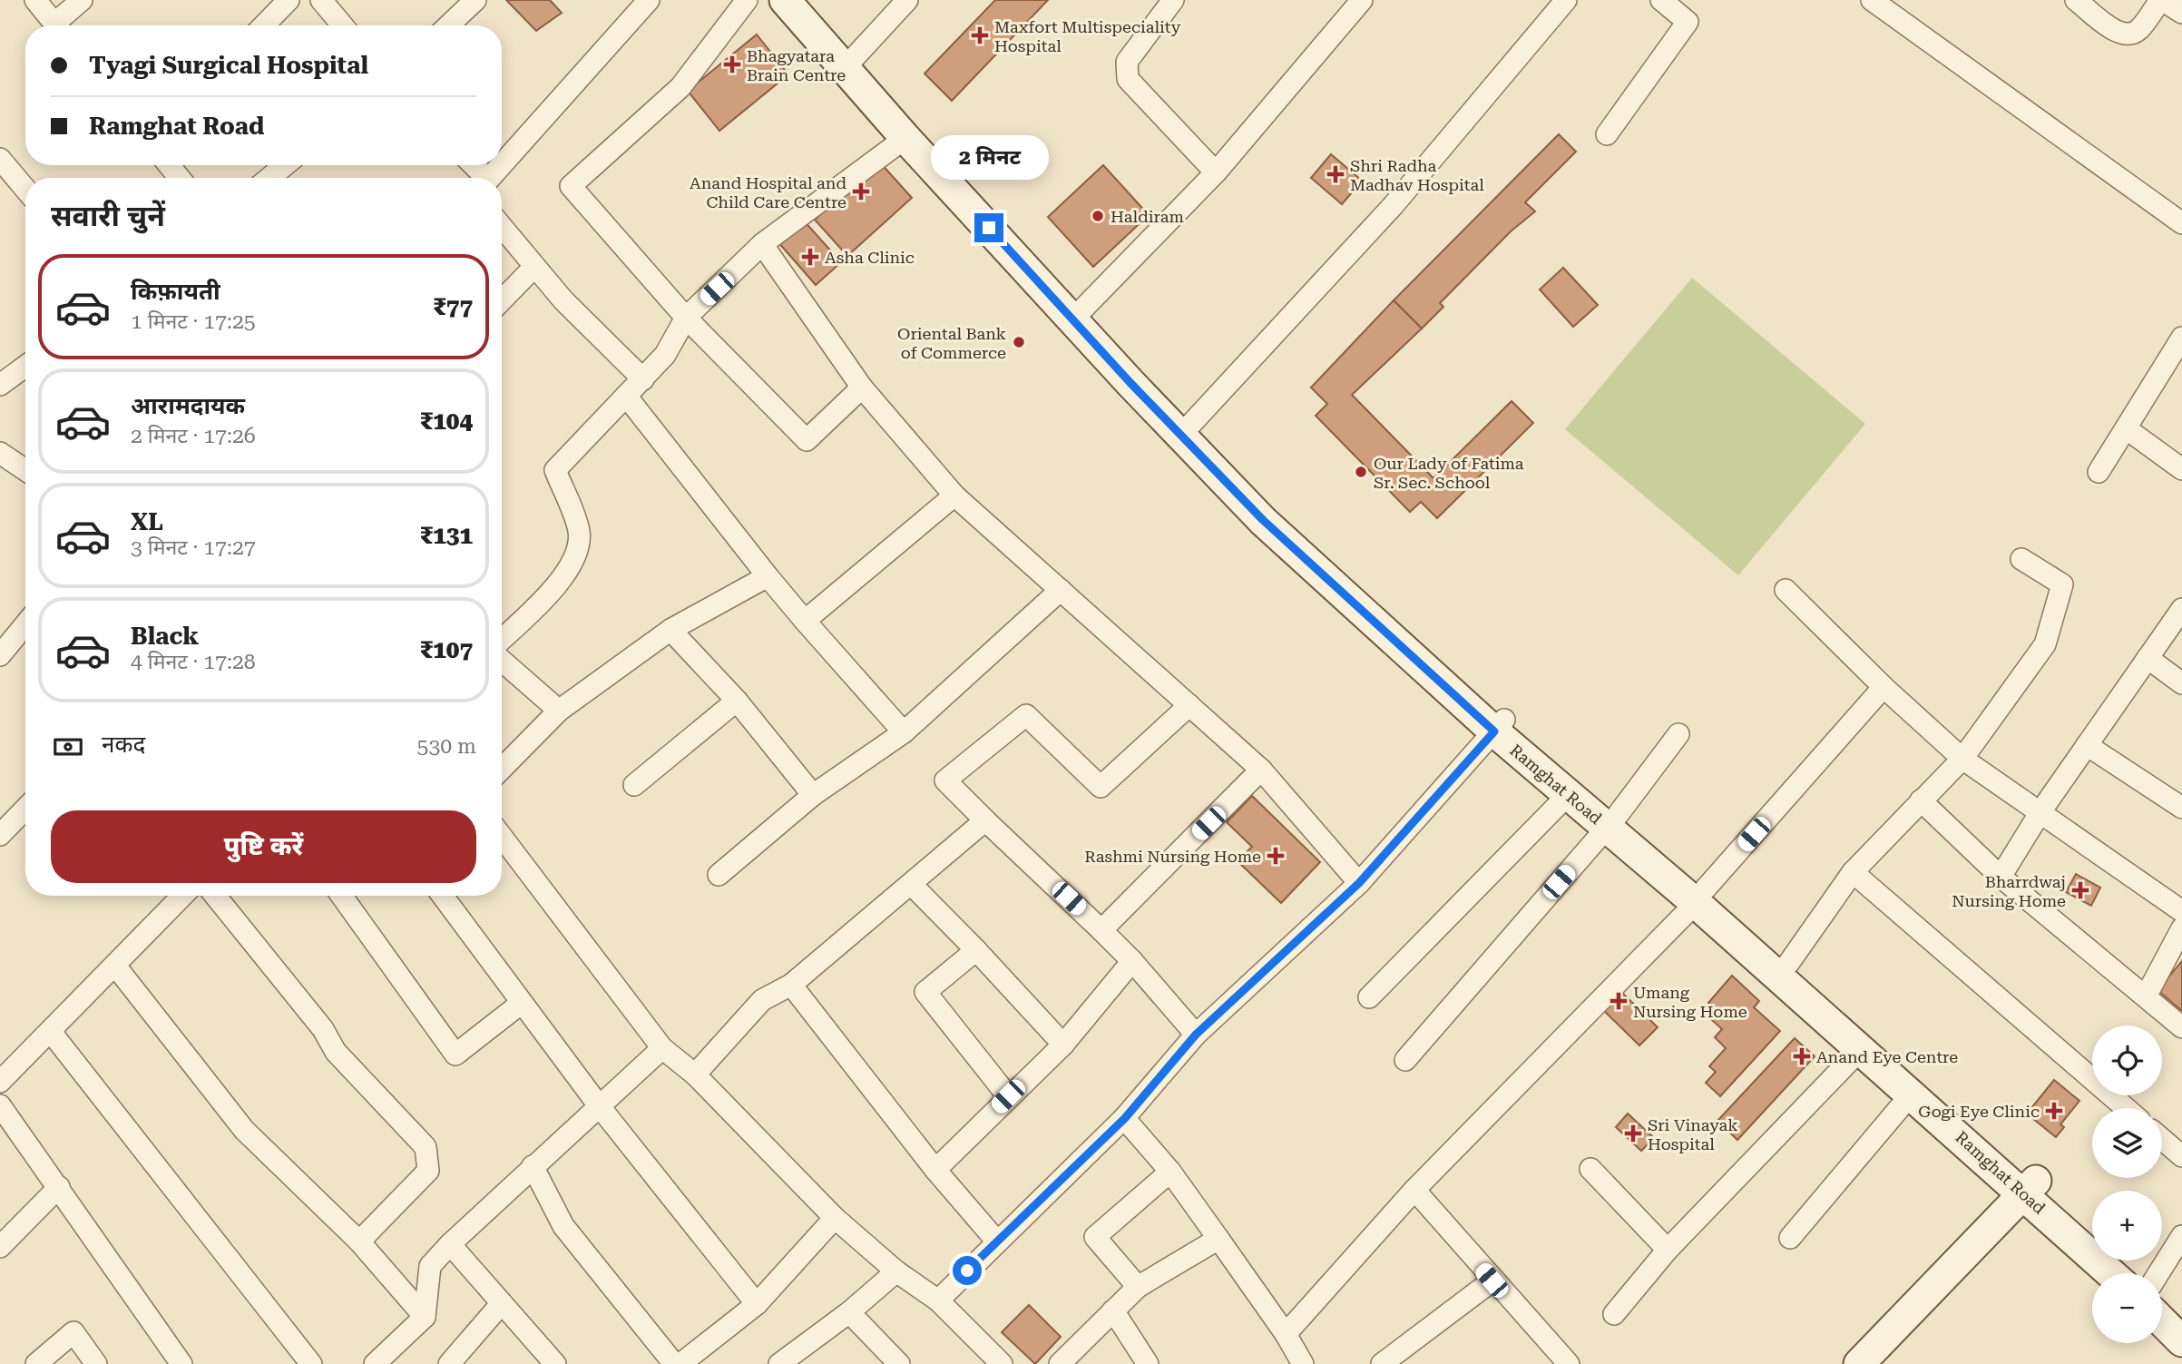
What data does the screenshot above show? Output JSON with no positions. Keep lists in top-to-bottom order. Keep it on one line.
{"streets":{"main road":["Ramghat Road"]},"places":{"health":["Maxfort Multispeciality Hospital","Bhagyatara Brain Centre","Shri Radha Madhav Hospital","Anand Hospital and Child Care Centre","Asha Clinic","Rashmi Nursing Home","Bharrdwaj Nursing Home","Umang Nursing Home","Anand Eye Centre","Gogi Eye Clinic","Sri Vinayak Hospital"],"other":["Haldiram","Oriental Bank of Commerce","Our Lady of Fatima Sr. Sec. School"]},"page":{"banner":["Tyagi Surgical Hospital","Ramghat Road"],"bubble":"2 मिनट","heading":"सवारी चुनें","list":[{"name":"किफ़ायती","note":"1 मिनट · 17:25","value":"₹77"},{"name":"आरामदायक","note":"2 मिनट · 17:26","value":"₹104"},{"name":"XL","note":"3 मिनट · 17:27","value":"₹131"},{"name":"Black","note":"4 मिनट · 17:28","value":"₹107"}],"pay":["नकद","530 m"],"buttons":"पुष्टि करें","map_buttons":["+","−"]}}
